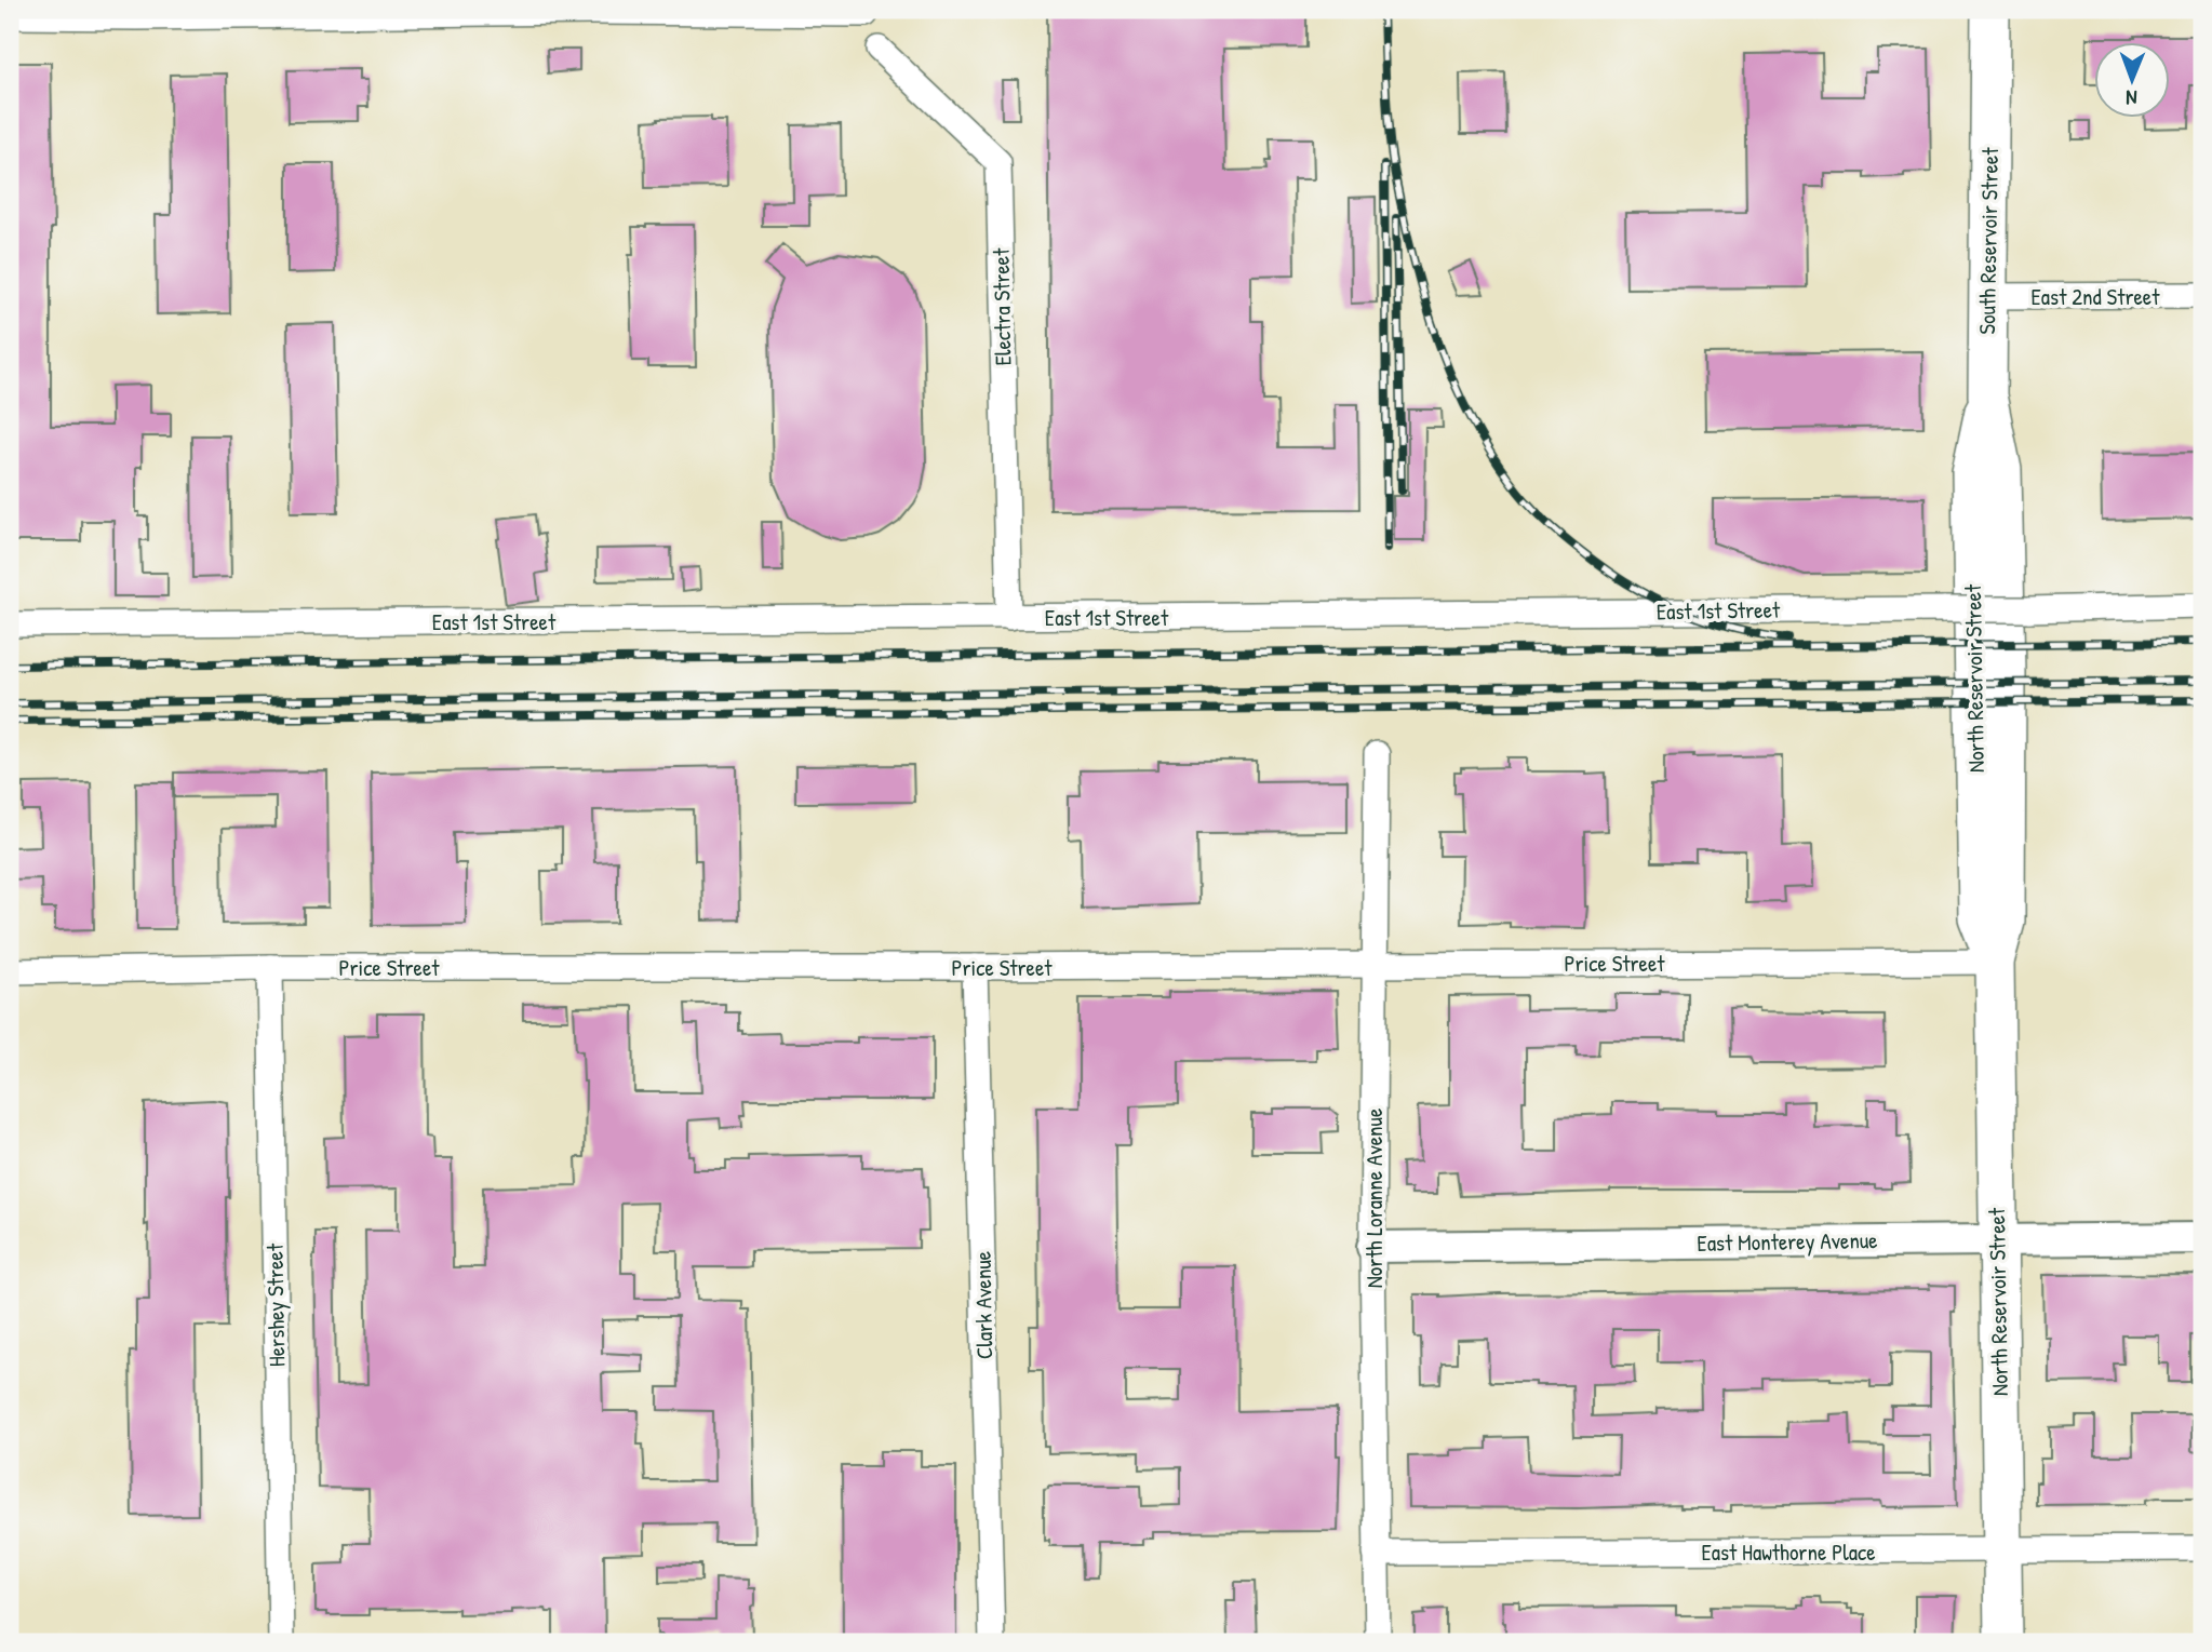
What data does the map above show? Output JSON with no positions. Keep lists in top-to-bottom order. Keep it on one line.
{"streets":{"main road":["South Reservoir Street","North Reservoir Street"],"street":["East 2nd Street","Electra Street","East 1st Street","Price Street","North Loranne Avenue","East Monterey Avenue","Hershey Street","Clark Avenue","East Hawthorne Place"]},"crossings":[["South Reservoir Street","East 2nd Street"],["South Reservoir Street","North Reservoir Street"],["Electra Street","East 1st Street"],["North Reservoir Street","Price Street"],["North Reservoir Street","East Monterey Avenue"],["North Reservoir Street","East Hawthorne Place"],["Price Street","North Loranne Avenue"],["Price Street","Hershey Street"],["Price Street","Clark Avenue"],["North Loranne Avenue","East Monterey Avenue"],["North Loranne Avenue","East Hawthorne Place"]],"north":"bottom"}
